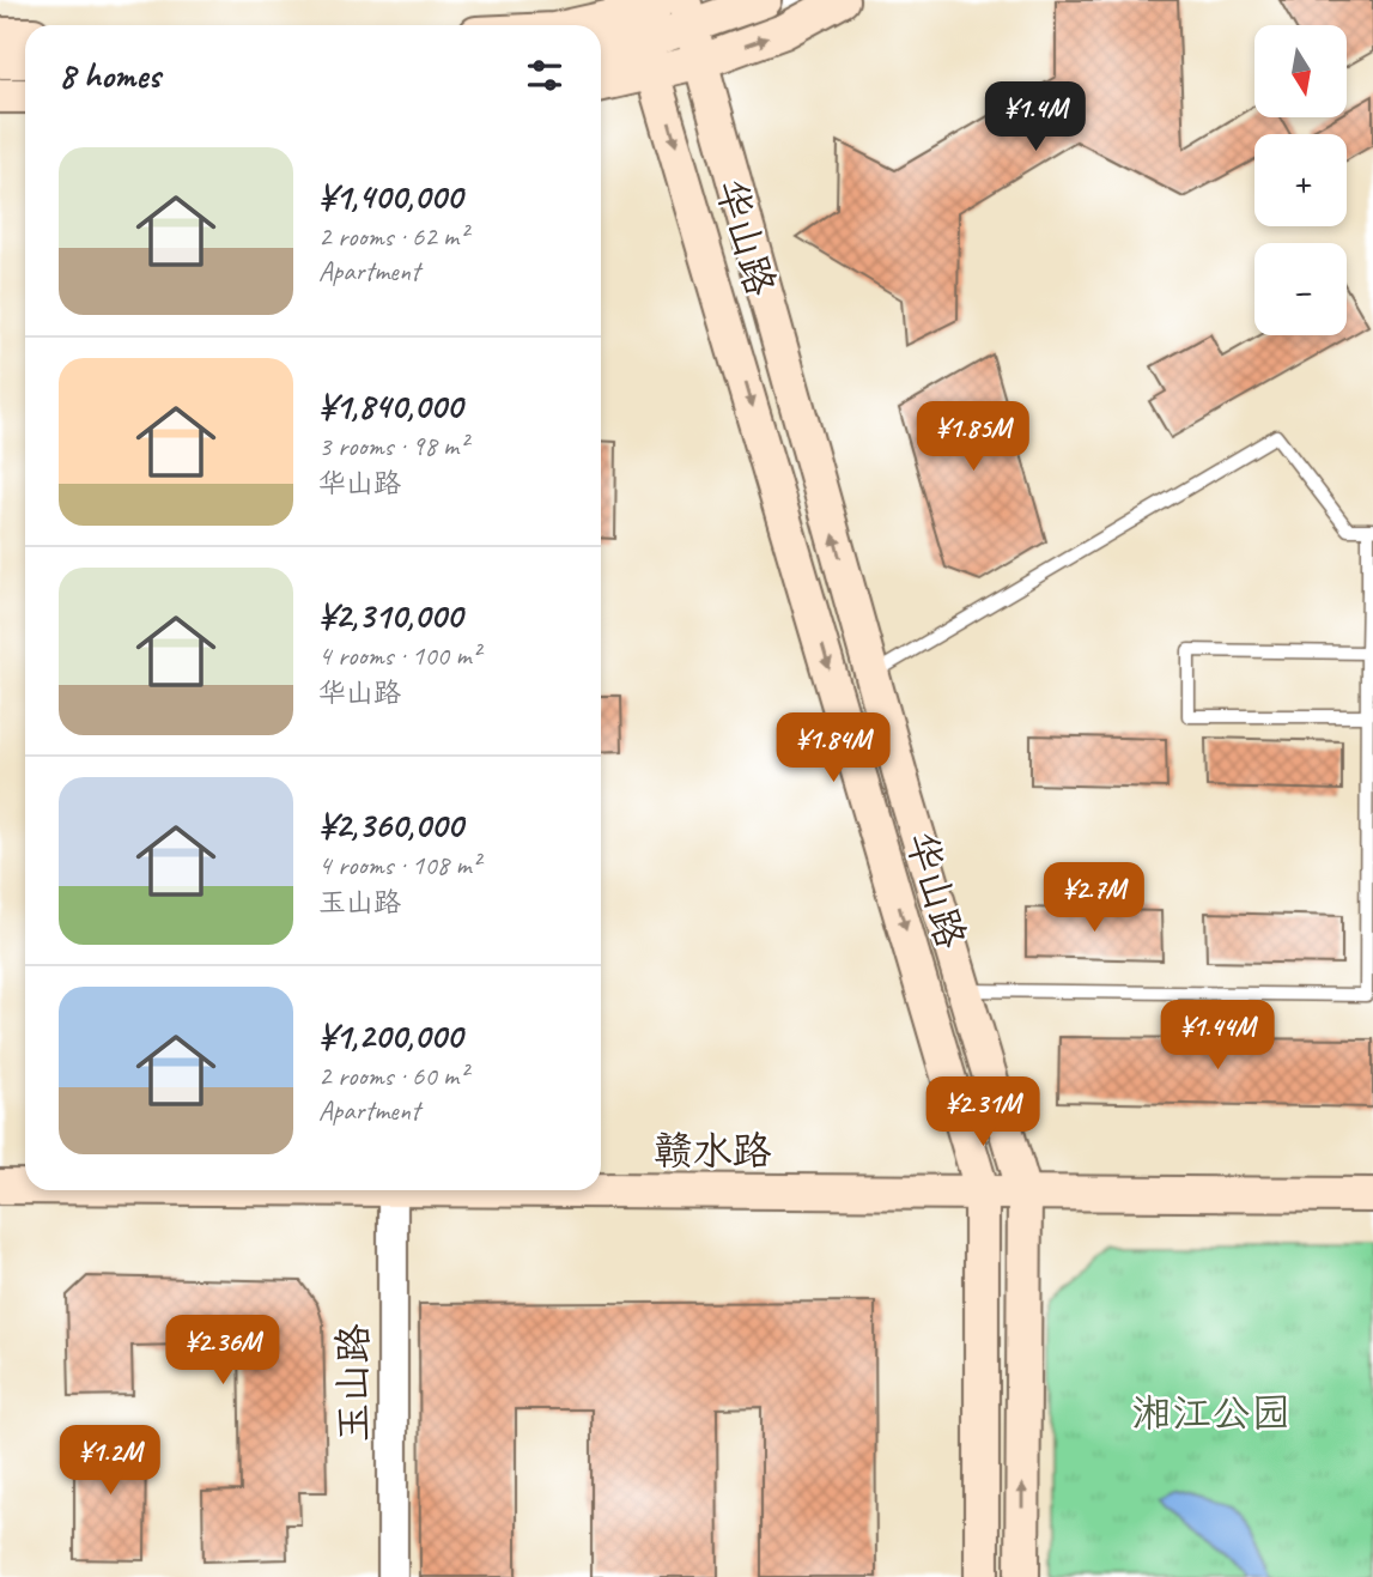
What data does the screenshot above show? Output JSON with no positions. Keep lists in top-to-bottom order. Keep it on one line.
{"streets":{"main road":["华山路","赣水路"],"street":["玉山路"]},"crossings":[["华山路","赣水路"]],"parks":["湘江公园"],"north":"bottom","page":{"map_buttons":["+","−"],"heading":"8 homes","price":["¥1.4M","¥1.85M","¥1.84M","¥2.7M","¥1.44M","¥2.31M","¥2.36M","¥1.2M"],"list":[{"name":"¥1,400,000","note":"2 rooms · 62 m² · Apartment"},{"name":"¥1,840,000","note":"3 rooms · 98 m² · 华山路"},{"name":"¥2,310,000","note":"4 rooms · 100 m² · 华山路"},{"name":"¥2,360,000","note":"4 rooms · 108 m² · 玉山路"},{"name":"¥1,200,000","note":"2 rooms · 60 m² · Apartment"}]}}
